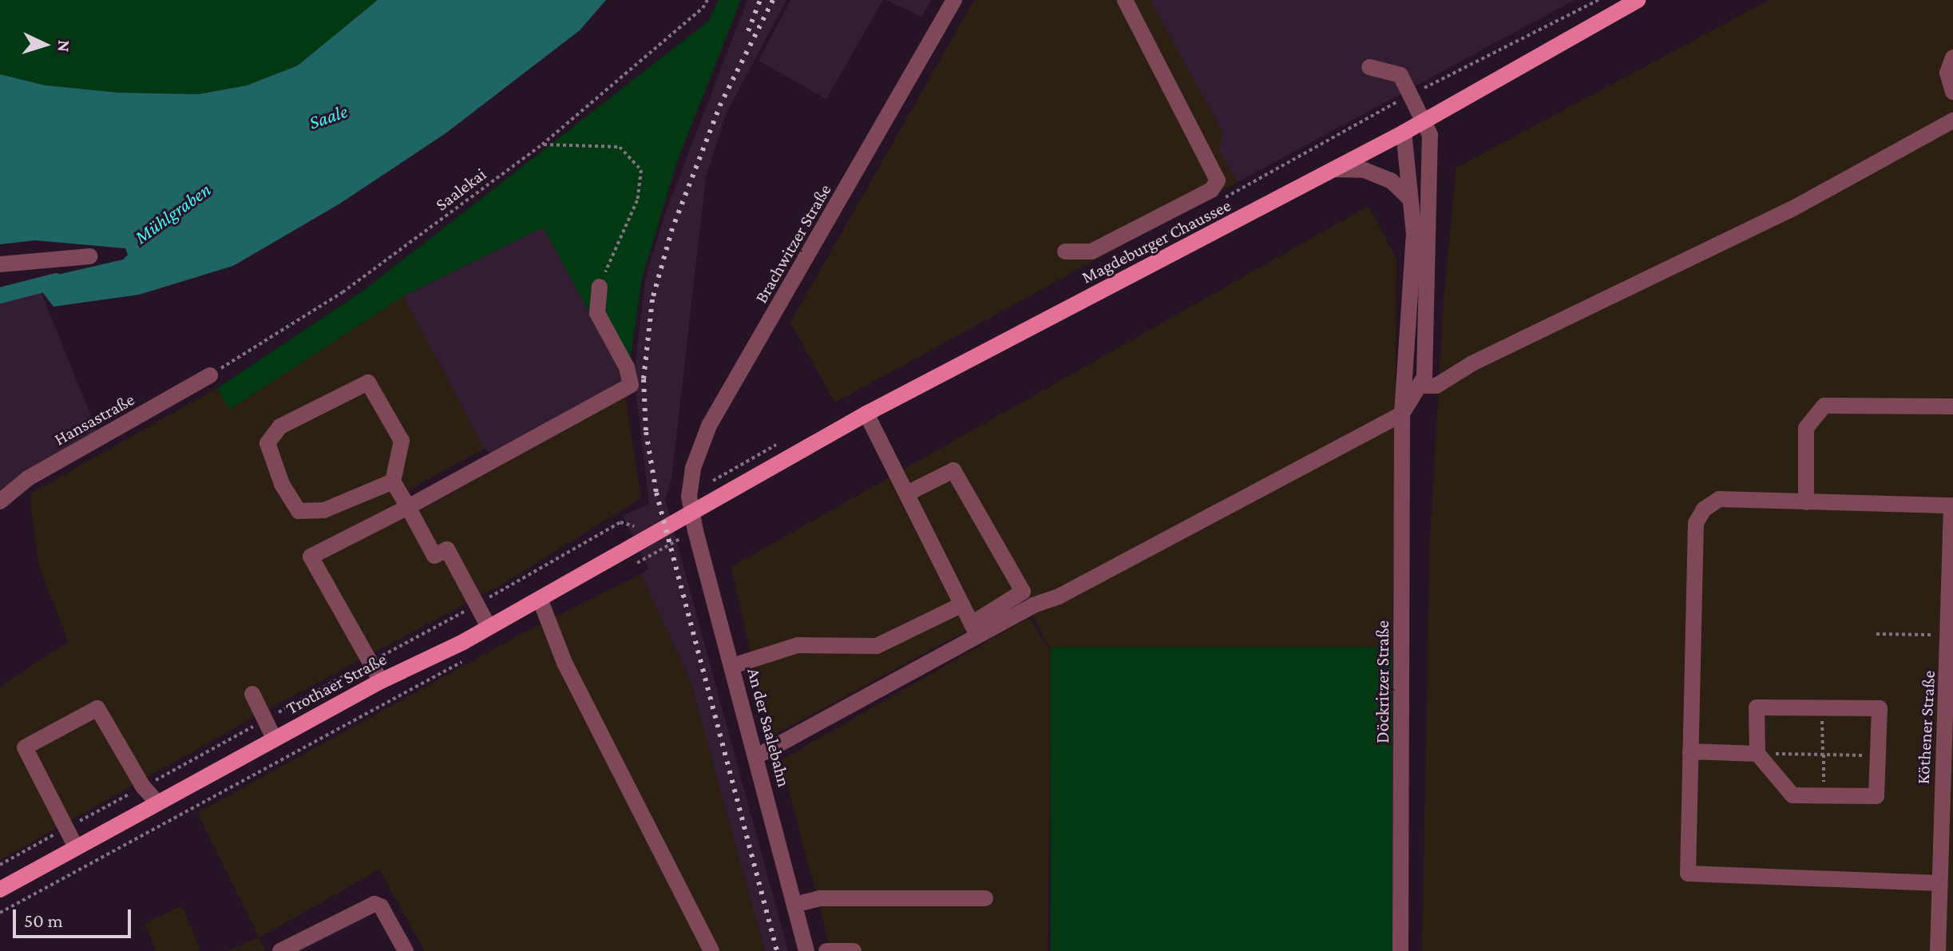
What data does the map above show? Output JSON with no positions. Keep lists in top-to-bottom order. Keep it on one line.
{"streets":{"main road":["Magdeburger Chaussee","Trothaer Straße"],"street":["Brachwitzer Straße","Hansastraße","Döckritzer Straße","An der Saalebahn","Köthener Straße"],"path":["Saalekai"]},"crossings":[["Saalekai","Hansastraße"],["Magdeburger Chaussee","Brachwitzer Straße"],["Magdeburger Chaussee","Döckritzer Straße"],["Magdeburger Chaussee","Trothaer Straße"],["Magdeburger Chaussee","An der Saalebahn"],["Brachwitzer Straße","Trothaer Straße"],["Brachwitzer Straße","An der Saalebahn"],["Trothaer Straße","An der Saalebahn"]],"water":["Saale","Mühlgraben"],"scale_bar":"50 m","north":"right"}
